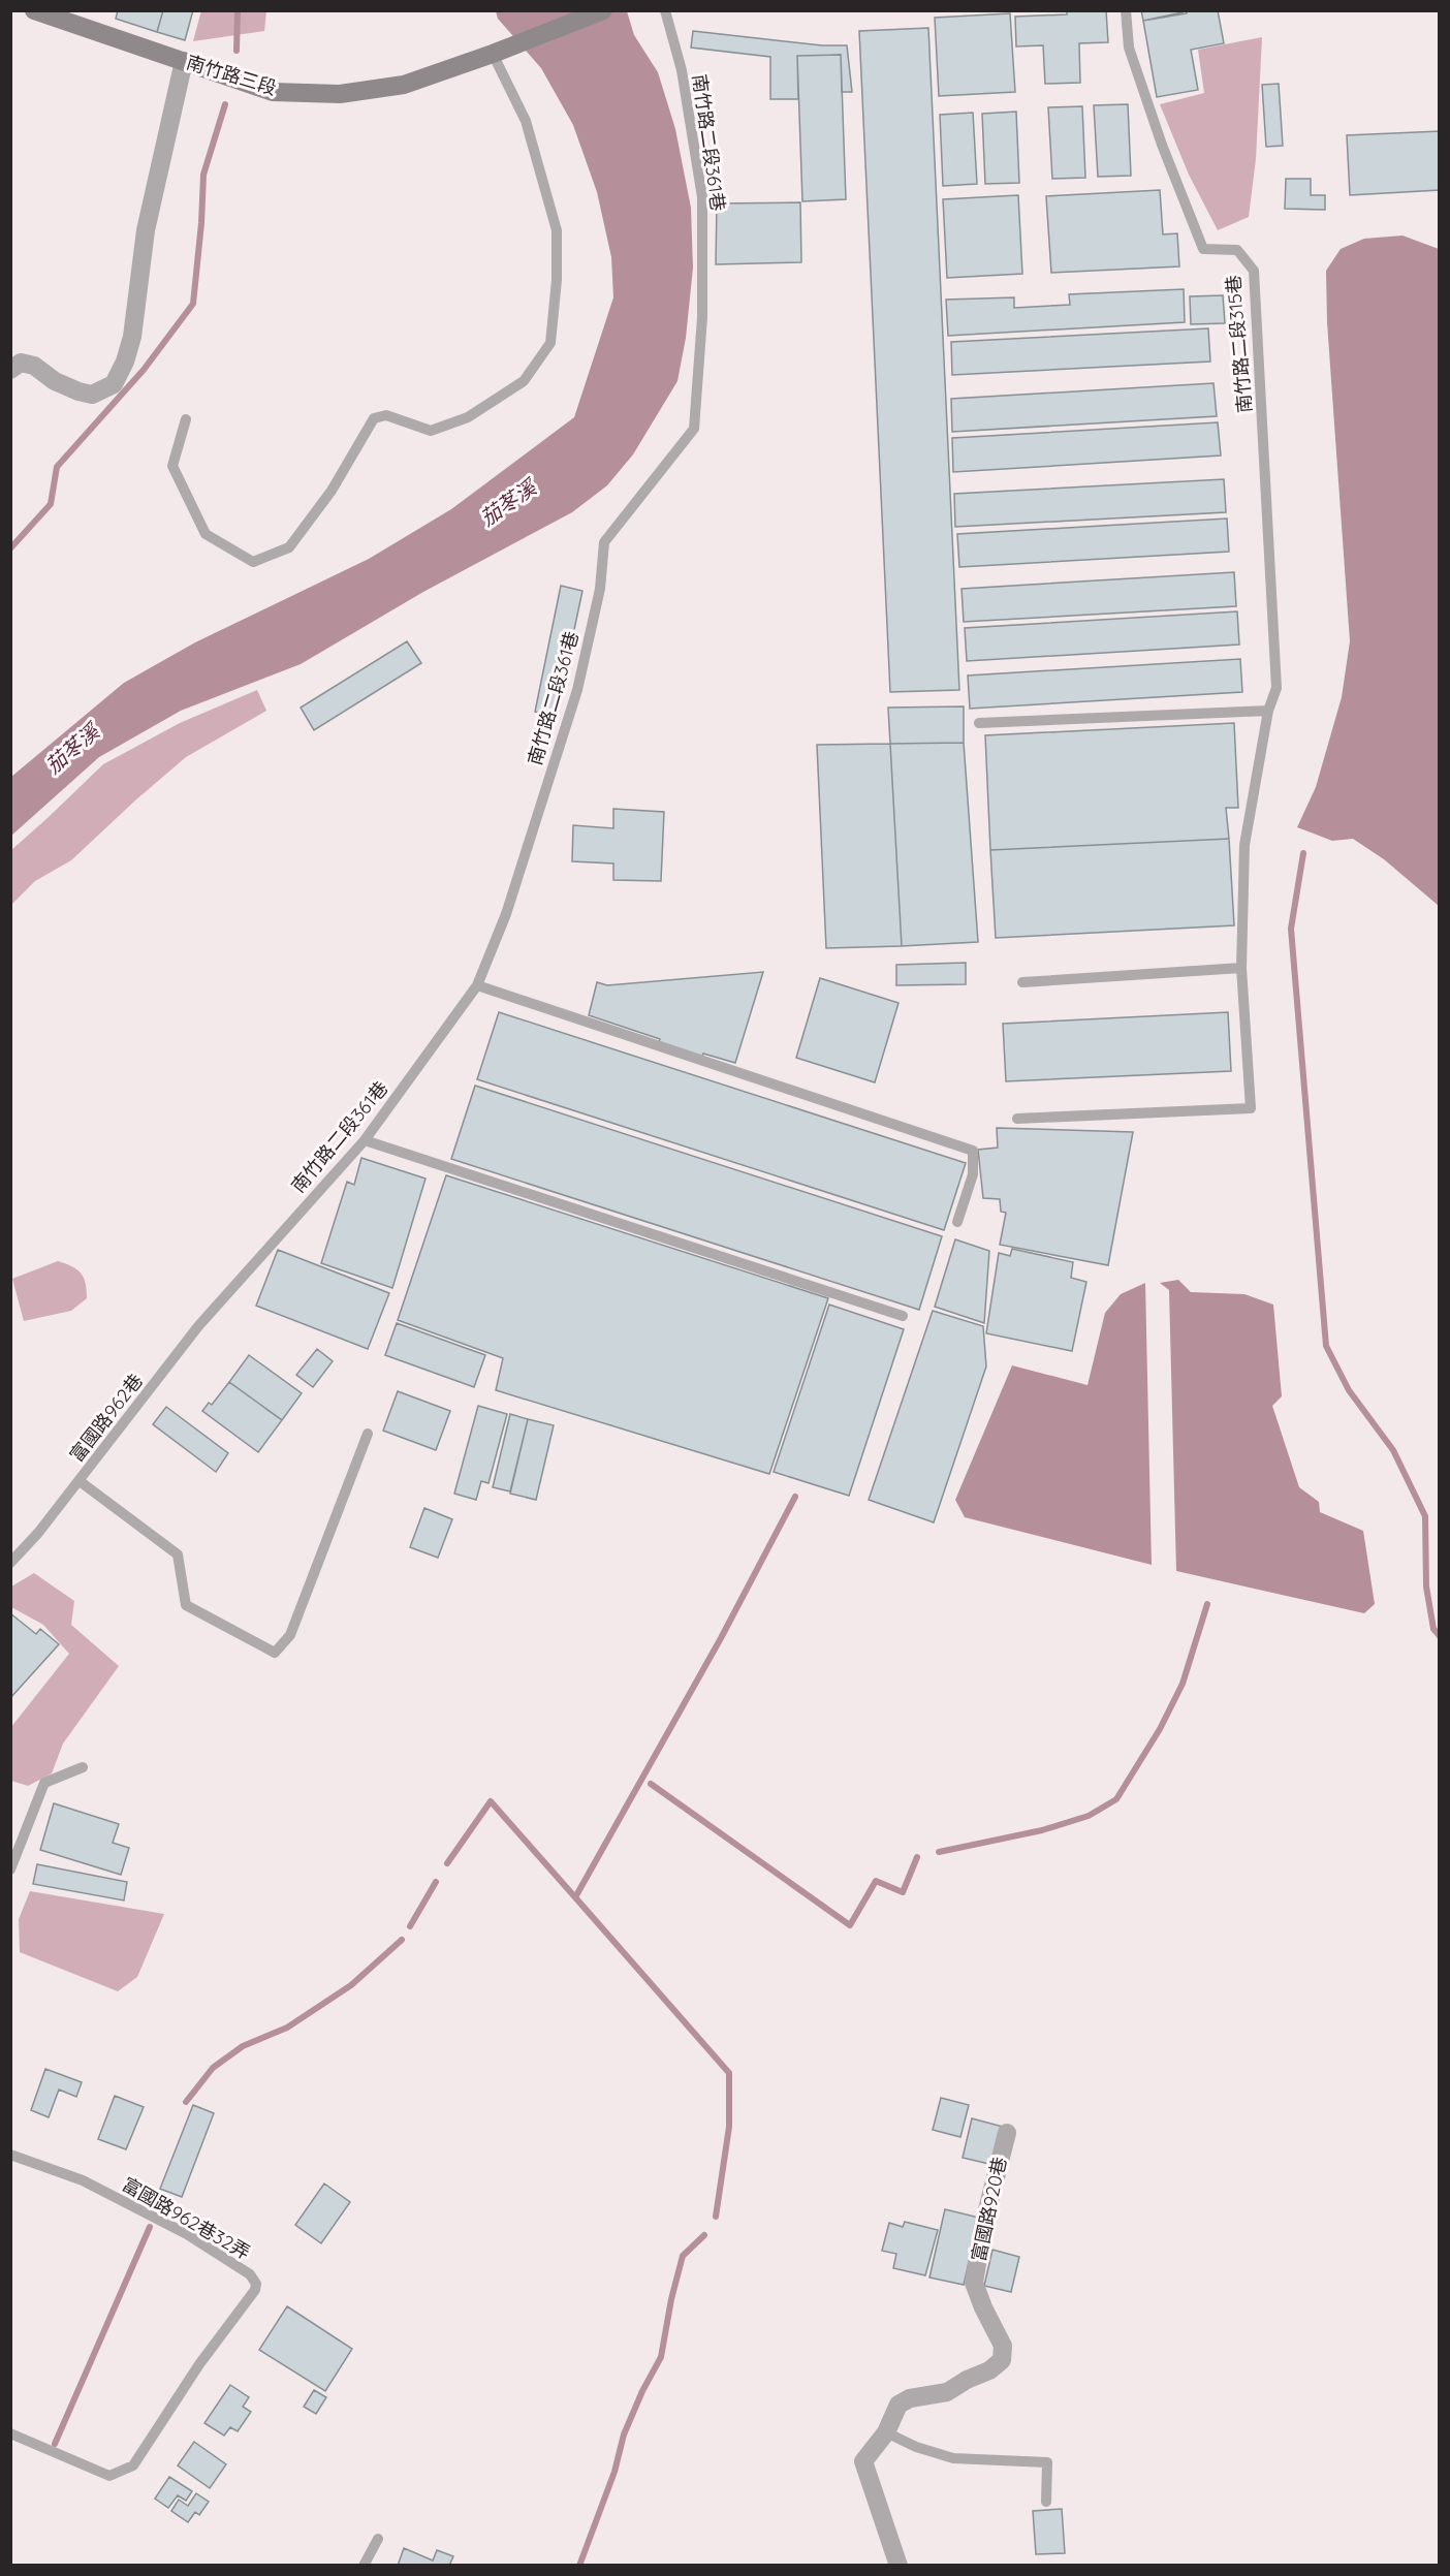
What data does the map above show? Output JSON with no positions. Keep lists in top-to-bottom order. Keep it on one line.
{"streets":{"street":["南竹路三段","富國路920巷"],"lane":["南竹路二段361巷","南竹路二段315巷","富國路962巷","富國路962巷32弄"]},"crossings":[["南竹路二段361巷","富國路962巷"]],"water":["茄苳溪"]}
